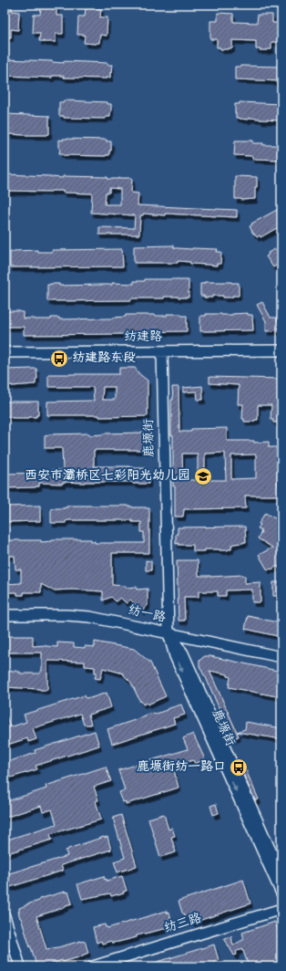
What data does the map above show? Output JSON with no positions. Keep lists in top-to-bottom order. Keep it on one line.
{"streets":{"street":["纺建路","鹿塬街","纺一路","纺三路"]},"crossings":[["纺建路","鹿塬街"],["鹿塬街","纺一路"]],"places":{"bus stop":["纺建路东段","鹿塬街纺一路口"],"school or university":["西安市灞桥区七彩阳光幼儿园"]}}
